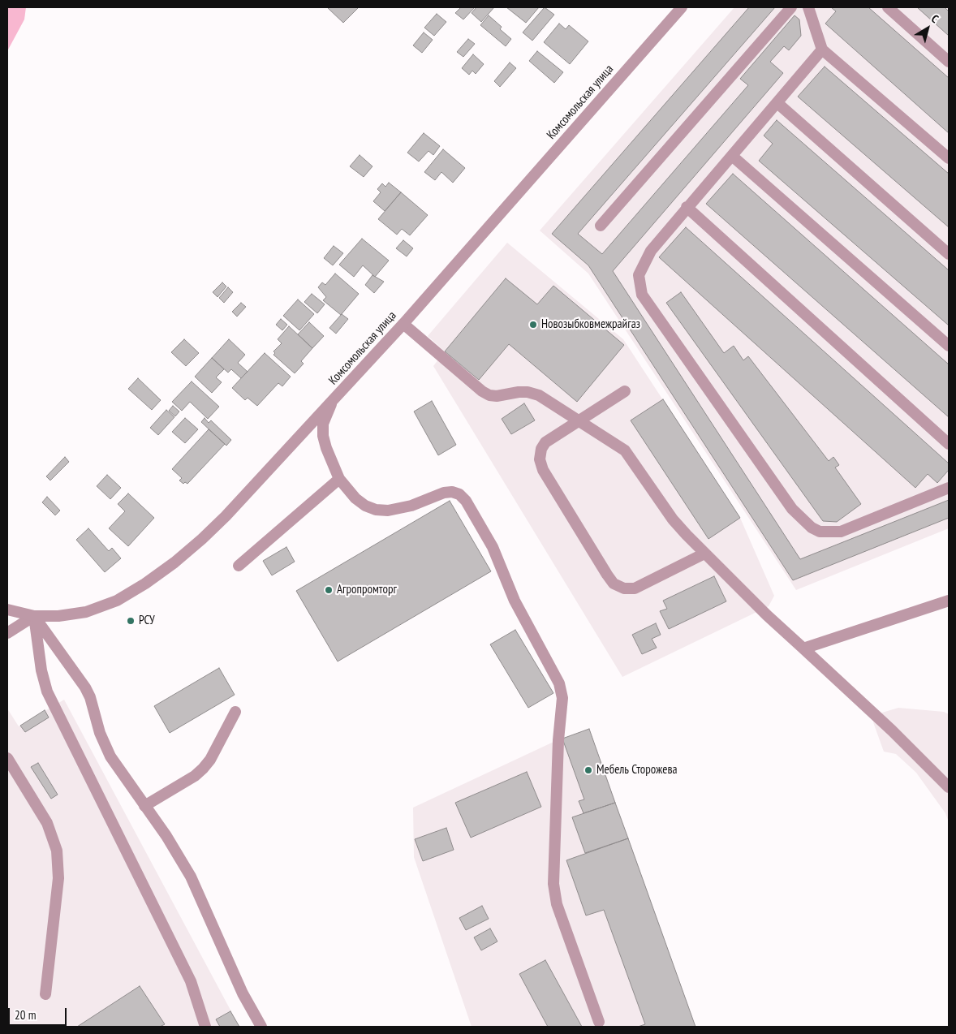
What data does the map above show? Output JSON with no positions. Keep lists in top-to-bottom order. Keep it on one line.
{"streets":{"street":["Комсомольская улица"]},"places":["Новозыбковмежрайгаз","Агропромторг","РСУ","Мебель Сторожева"],"scale_bar":"20 m","north":"top right"}
